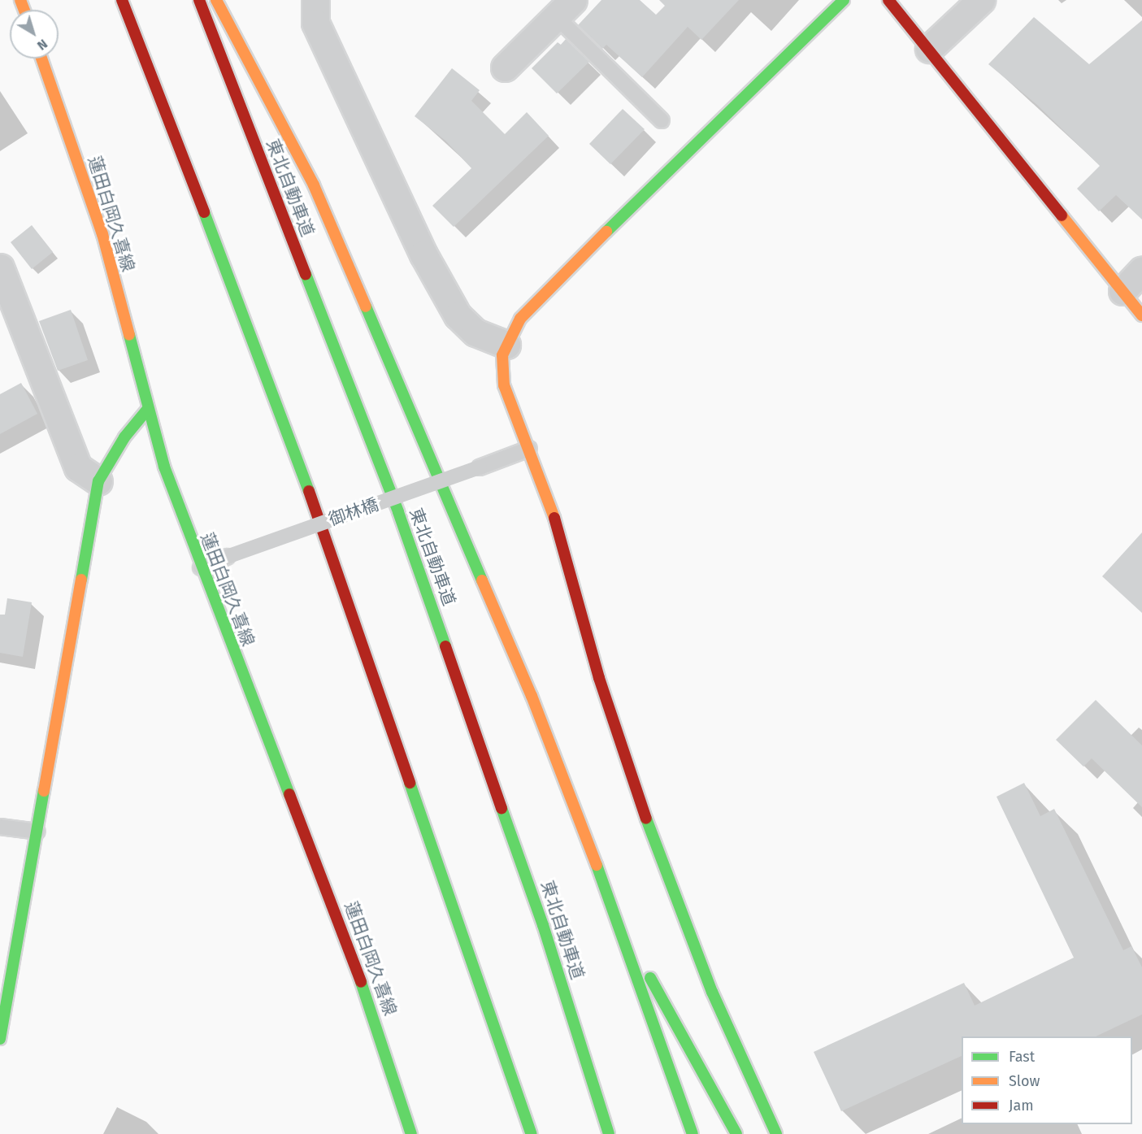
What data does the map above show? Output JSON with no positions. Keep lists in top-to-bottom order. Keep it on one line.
{"streets":{"main road":["東北自動車道","蓮田白岡久喜線"],"lane":["御林橋"]},"crossings":[["蓮田白岡久喜線","御林橋"]],"legend":["Fast","Slow","Jam"],"north":"bottom right"}
